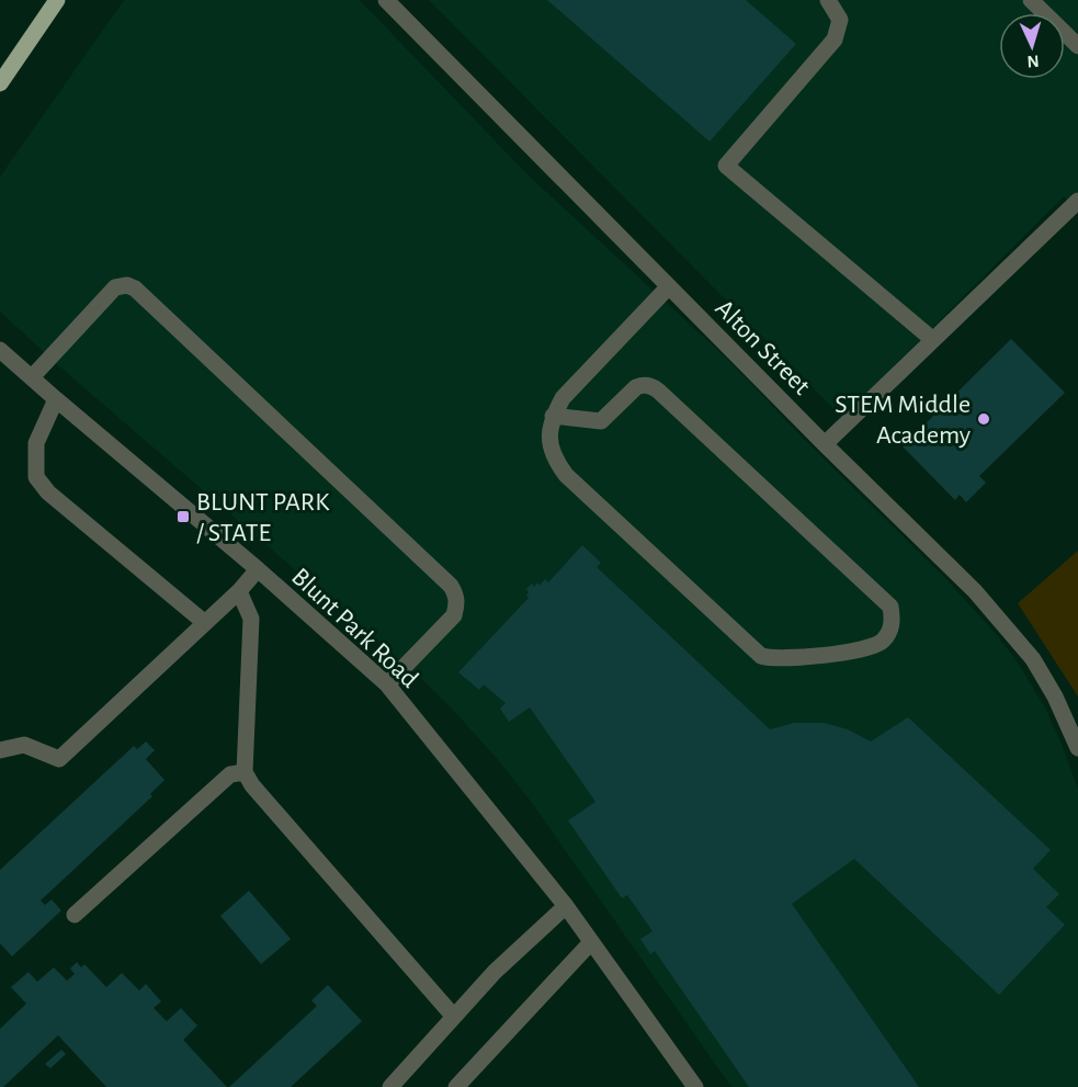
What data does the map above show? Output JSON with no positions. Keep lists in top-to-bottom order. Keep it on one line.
{"streets":{"street":["Alton Street","Blunt Park Road"]},"places":{"other":["STEM Middle Academy"],"transit":["BLUNT PARK / STATE"]},"north":"bottom"}
